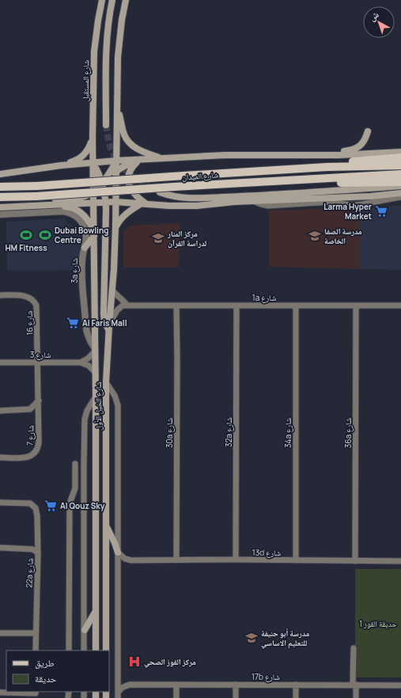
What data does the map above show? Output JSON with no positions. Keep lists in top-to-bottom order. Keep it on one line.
{"streets":{"main road":["شارع المستقبل","شارع الميدان","شارع الخيل الأول"],"street":["3a شارع","1a شارع","شارع 16","شارع 3","32a شارع","30a شارع","34a شارع","36a شارع","شارع 7","13d شارع","22a شارع","17b شارع"]},"crossings":[["شارع المستقبل","شارع الخيل الأول"],["3a شارع","شارع الخيل الأول"],["1a شارع","32a شارع"],["1a شارع","30a شارع"],["1a شارع","34a شارع"],["1a شارع","36a شارع"],["شارع 16","شارع 3"],["شارع 16","شارع 7"],["شارع 3","شارع 7"],["32a شارع","13d شارع"],["30a شارع","13d شارع"],["34a شارع","13d شارع"],["36a شارع","13d شارع"]],"parks":["حديقة القوز 1"],"places":{"supermarket":["Larma Hyper Market","Al Faris Mall","Al Qouz Sky"],"sports":["HM Fitness","Dubai Bowling Centre"],"school or university":["مدرسة الصفا الخاصة","مركز المنار لدراسة القرآن","مدرسة أبو حنيفة للتعليم الاساسي"],"hospital":["مركز القوز الصحي"]},"legend":["طريق","حديقة"],"north":"top left"}
